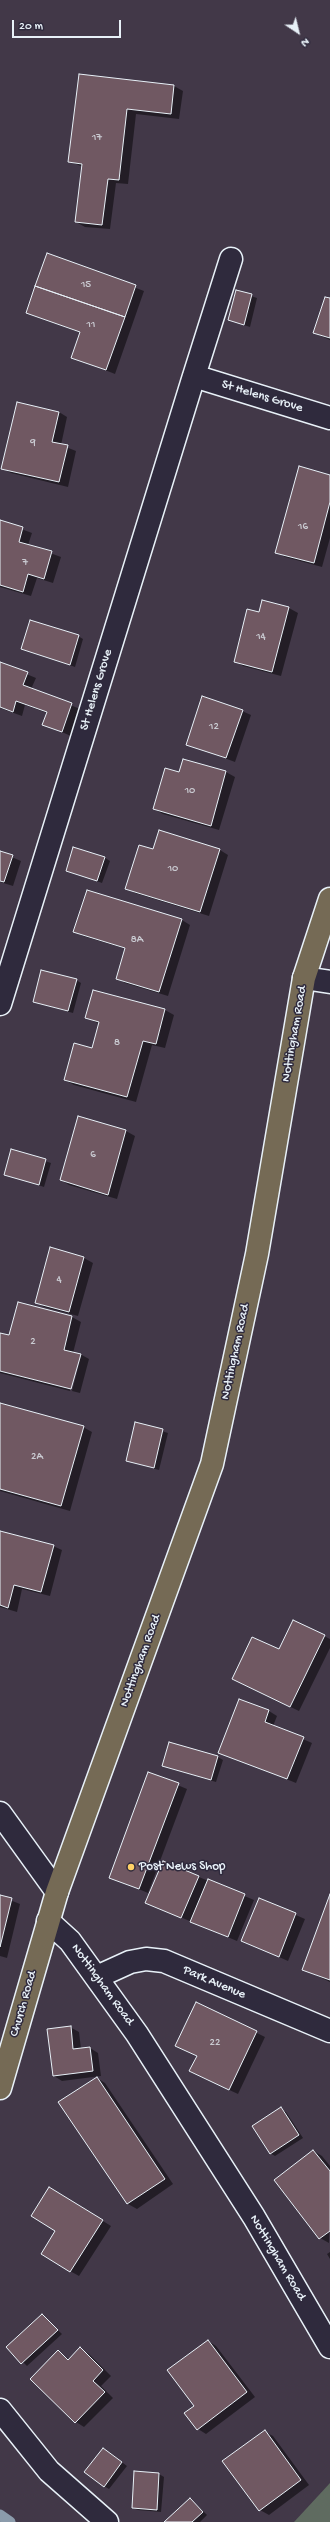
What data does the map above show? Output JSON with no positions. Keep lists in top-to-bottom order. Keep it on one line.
{"streets":{"main road":["Nottingham Road","Church Road"],"street":["St Helens Grove","Park Avenue"]},"crossings":[["Nottingham Road","Park Avenue"],["Nottingham Road","Church Road"]],"places":["Post News Shop"],"house_numbers":["17","15","11","9","16","7","14","12","10","10","8A","8","6","4","2","2A","22"],"scale_bar":"20 m","north":"bottom right"}
